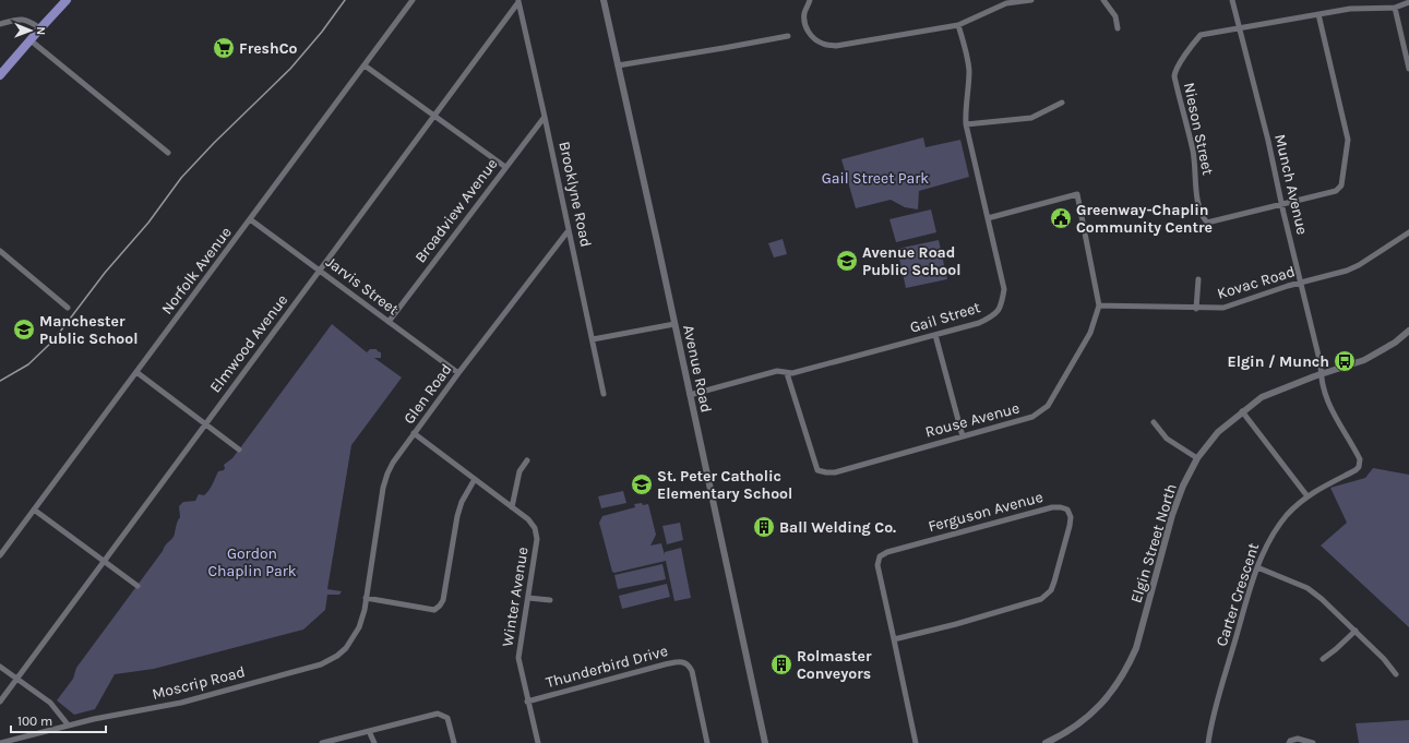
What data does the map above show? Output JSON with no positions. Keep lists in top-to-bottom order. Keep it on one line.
{"streets":{"street":["Nieson Street","Munch Avenue","Brooklyne Road","Broadview Avenue","Norfolk Avenue","Kovac Road","Jarvis Street","Gail Street","Elmwood Avenue","Avenue Road","Glen Road","Rouse Avenue","Ferguson Avenue","Elgin Street North","Carter Crescent","Winter Avenue","Thunderbird Drive","Moscrip Road"]},"crossings":[["Nieson Street","Munch Avenue"],["Munch Avenue","Kovac Road"],["Munch Avenue","Elgin Street North"],["Munch Avenue","Carter Crescent"],["Brooklyne Road","Broadview Avenue"],["Brooklyne Road","Elmwood Avenue"],["Brooklyne Road","Glen Road"],["Broadview Avenue","Jarvis Street"],["Norfolk Avenue","Jarvis Street"],["Kovac Road","Rouse Avenue"],["Jarvis Street","Elmwood Avenue"],["Jarvis Street","Glen Road"],["Gail Street","Avenue Road"],["Gail Street","Rouse Avenue"],["Glen Road","Winter Avenue"],["Glen Road","Moscrip Road"],["Elgin Street North","Carter Crescent"],["Winter Avenue","Thunderbird Drive"]],"parks":["Gail Street Park","Gordon Chaplin Park"],"places":{"supermarket":["FreshCo"],"public building":["Greenway-Chaplin Community Centre"],"school or university":["Avenue Road Public School","Manchester Public School","St. Peter Catholic Elementary School"],"bus stop":["Elgin / Munch"],"building":["Ball Welding Co.","Rolmaster Conveyors"]},"scale_bar":"100 m","north":"right"}
